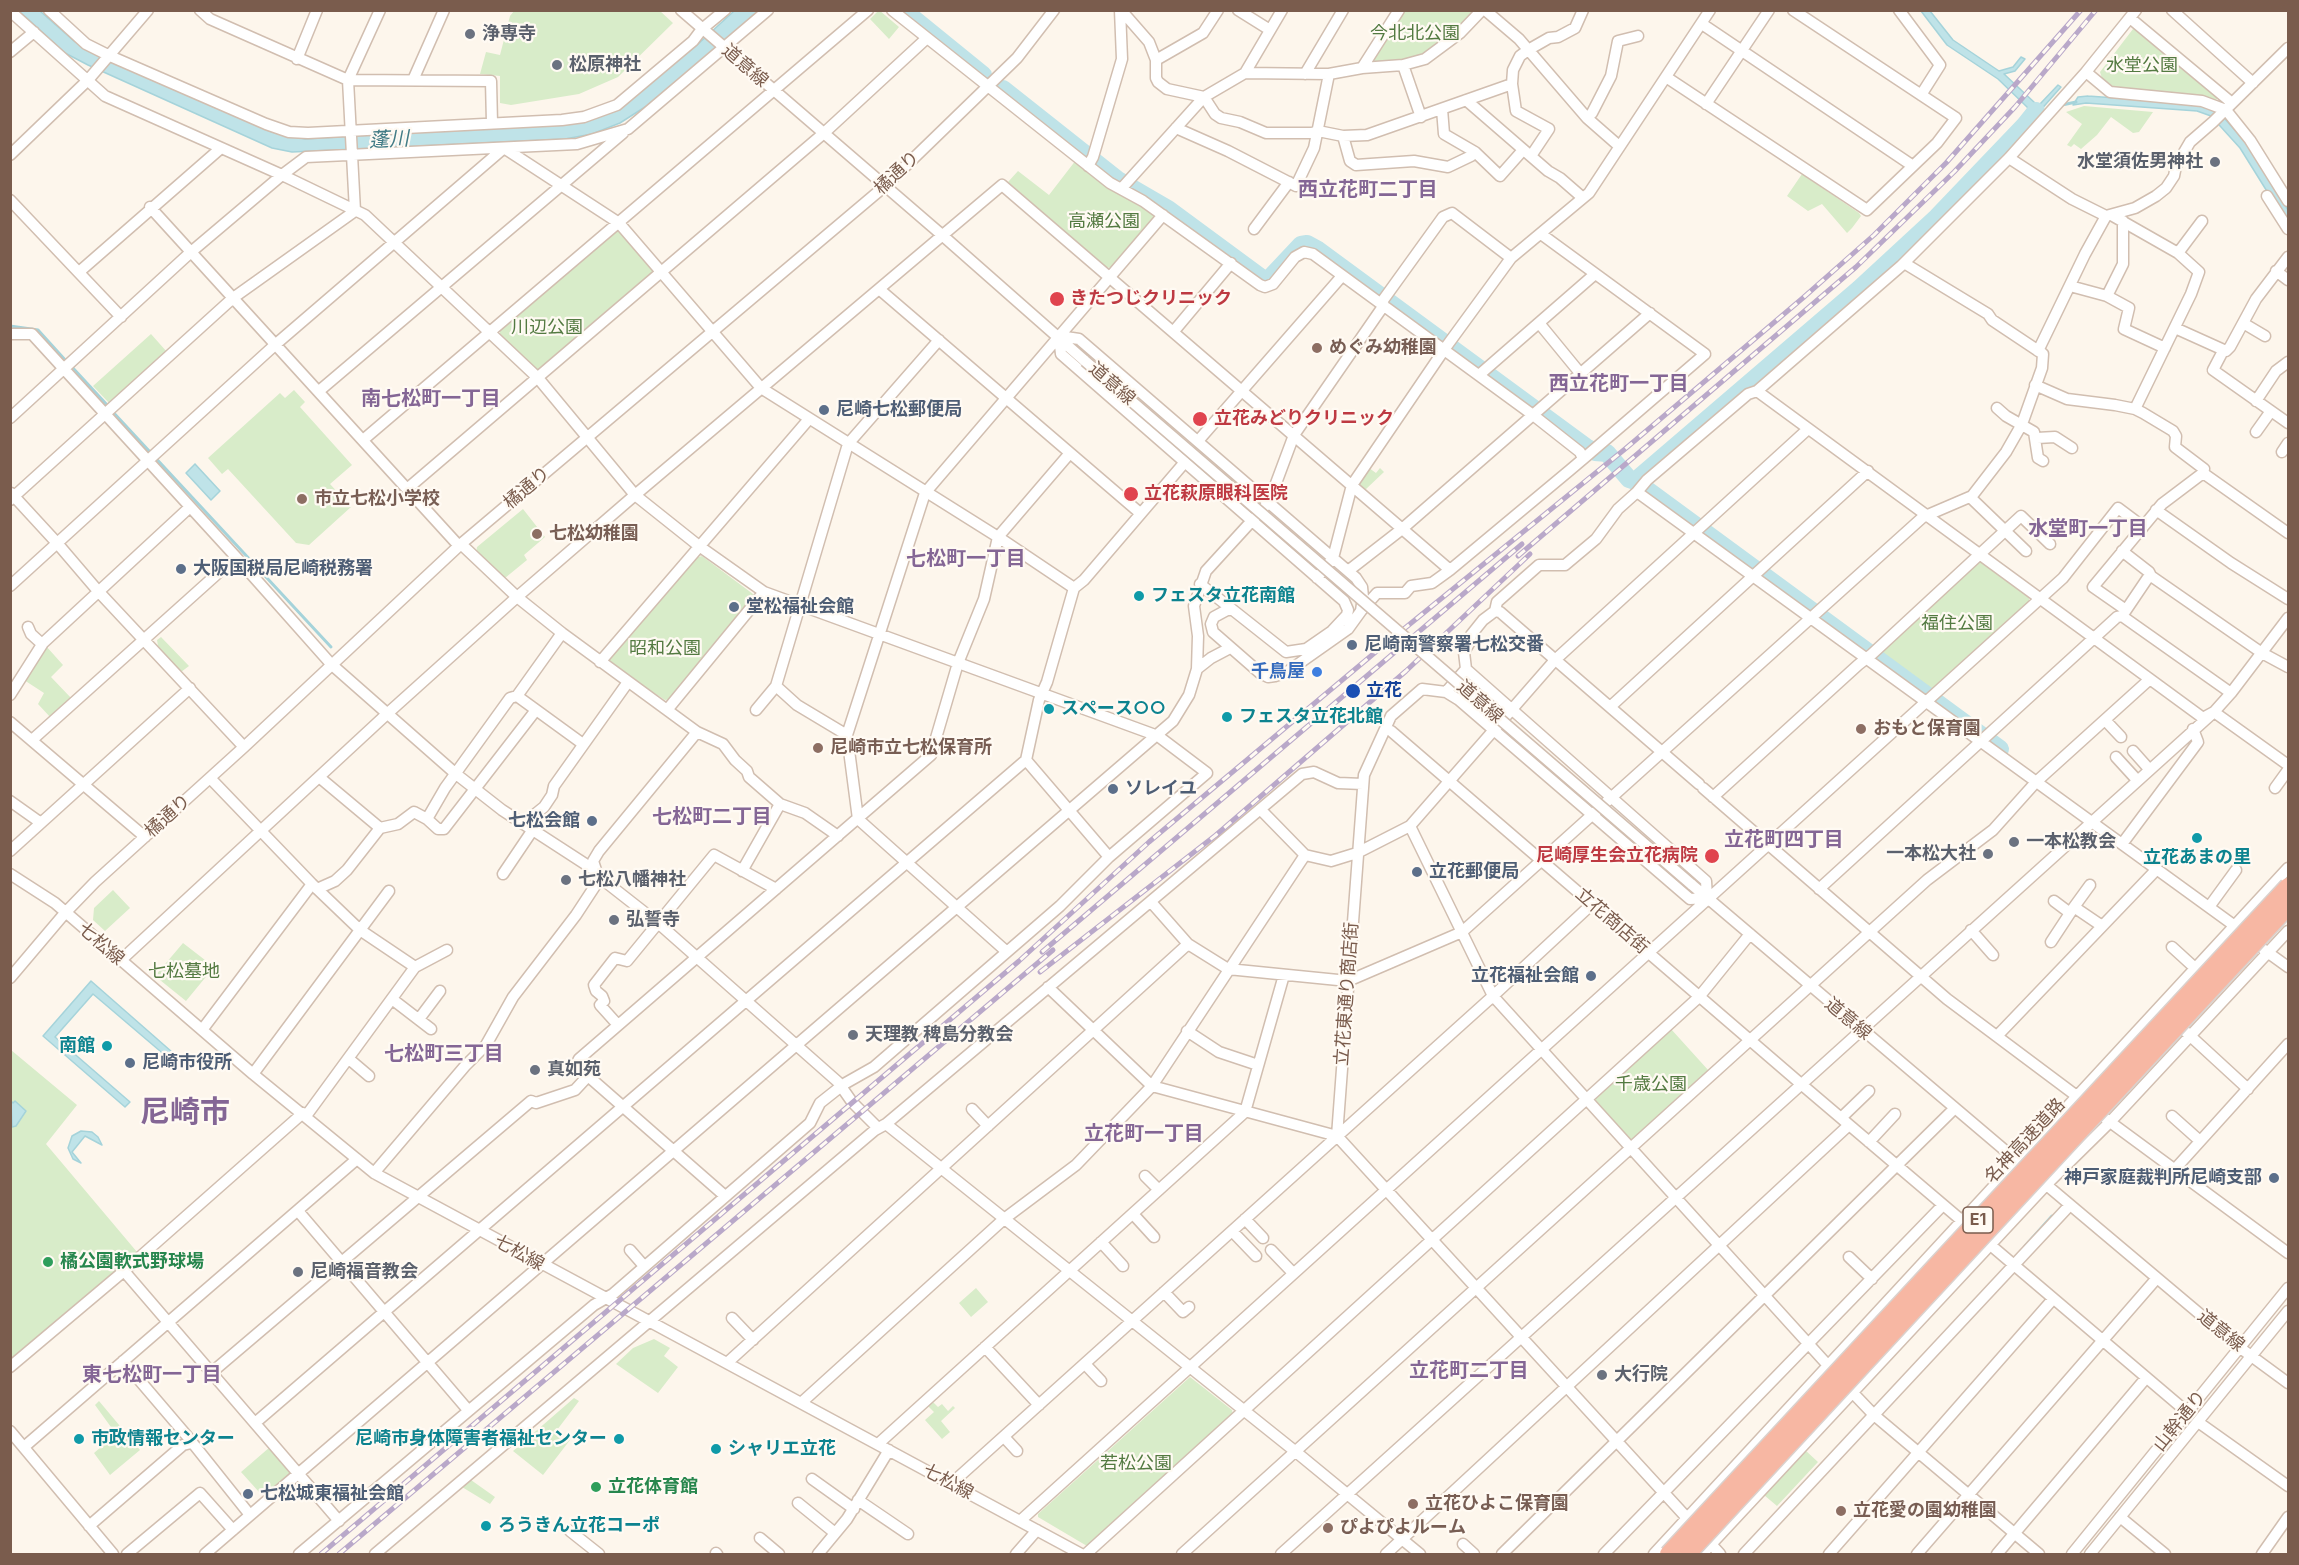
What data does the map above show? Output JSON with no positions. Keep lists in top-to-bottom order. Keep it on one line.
{"streets":{"highway":["名神高速道路","E1"],"street":["道意線","橘通り","立花商店街","七松線","立花東通り商店街","山幹通り"]},"crossings":[["道意線","橘通り"],["道意線","山幹通り"],["橘通り","七松線"],["立花商店街","山幹通り"]],"districts":["西立花町二丁目","西立花町一丁目","南七松町一丁目","水堂町一丁目","七松町一丁目","七松町二丁目","立花町四丁目","七松町三丁目","尼崎市","立花町一丁目","立花町二丁目","東七松町一丁目"],"water":["蓬川"],"parks":["今北北公園","水堂公園","高瀬公園","川辺公園","福住公園","昭和公園","七松墓地","千歳公園","若松公園"],"places":["浄専寺","松原神社","水堂須佐男神社","きたつじクリニック","めぐみ幼稚園","尼崎七松郵便局","立花みどりクリニック","立花萩原眼科医院","市立七松小学校","七松幼稚園","大阪国税局尼崎税務署","フェスタ立花南館","堂松福祉会館","尼崎南警察署七松交番","千鳥屋","立花","スペース○○","フェスタ立花北館","おもと保育園","尼崎市立七松保育所","ソレイユ","七松会館","立花あまの里","一本松教会","一本松大社","尼崎厚生会立花病院","立花郵便局","七松八幡神社","弘誓寺","立花福祉会館","天理教 稗島分教会","南館","尼崎市役所","真如苑","神戸家庭裁判所尼崎支部","橘公園軟式野球場","尼崎福音教会","大行院","市政情報センター","尼崎市身体障害者福祉センター","シャリエ立花","立花体育館","七松城東福祉会館","立花ひよこ保育園","立花愛の園幼稚園","ろうきん立花コーポ","ぴよぴよルーム"]}
